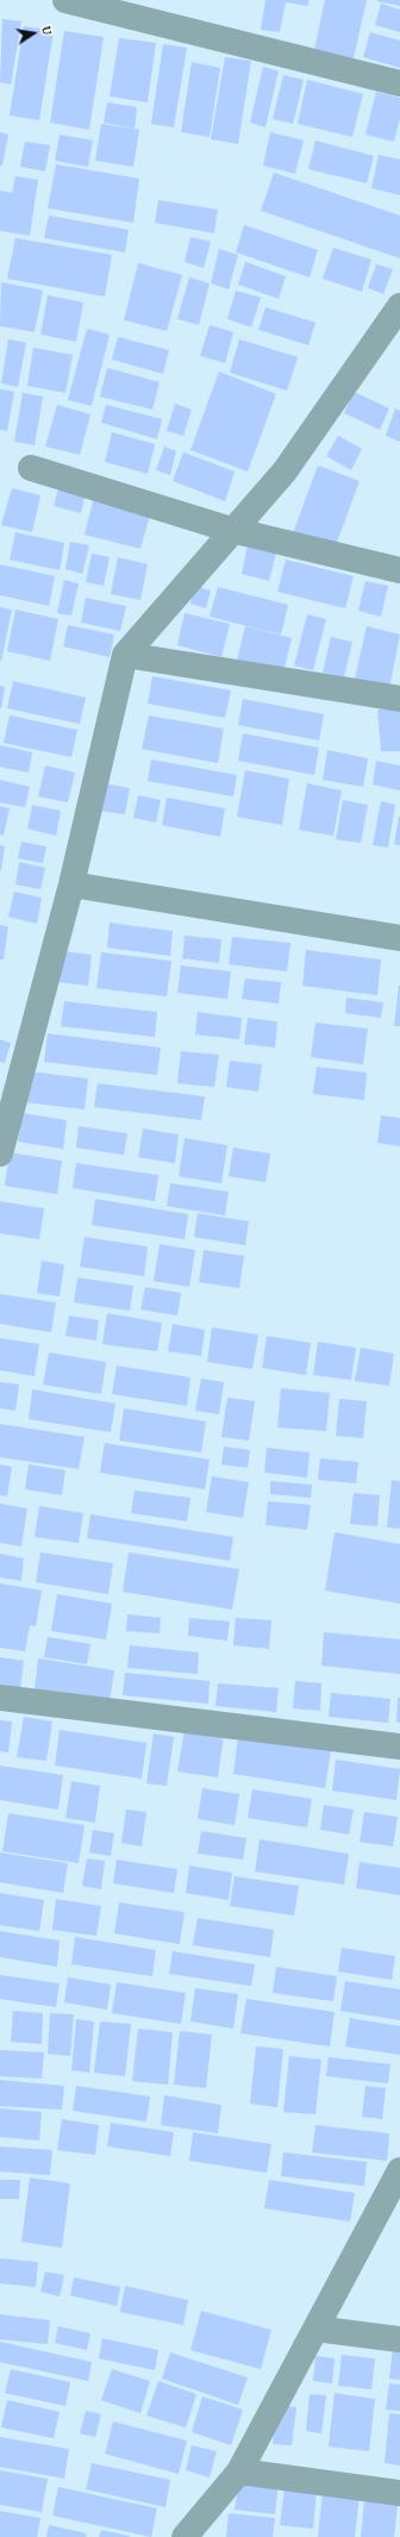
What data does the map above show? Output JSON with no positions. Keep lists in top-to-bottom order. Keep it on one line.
{"north":"right"}
